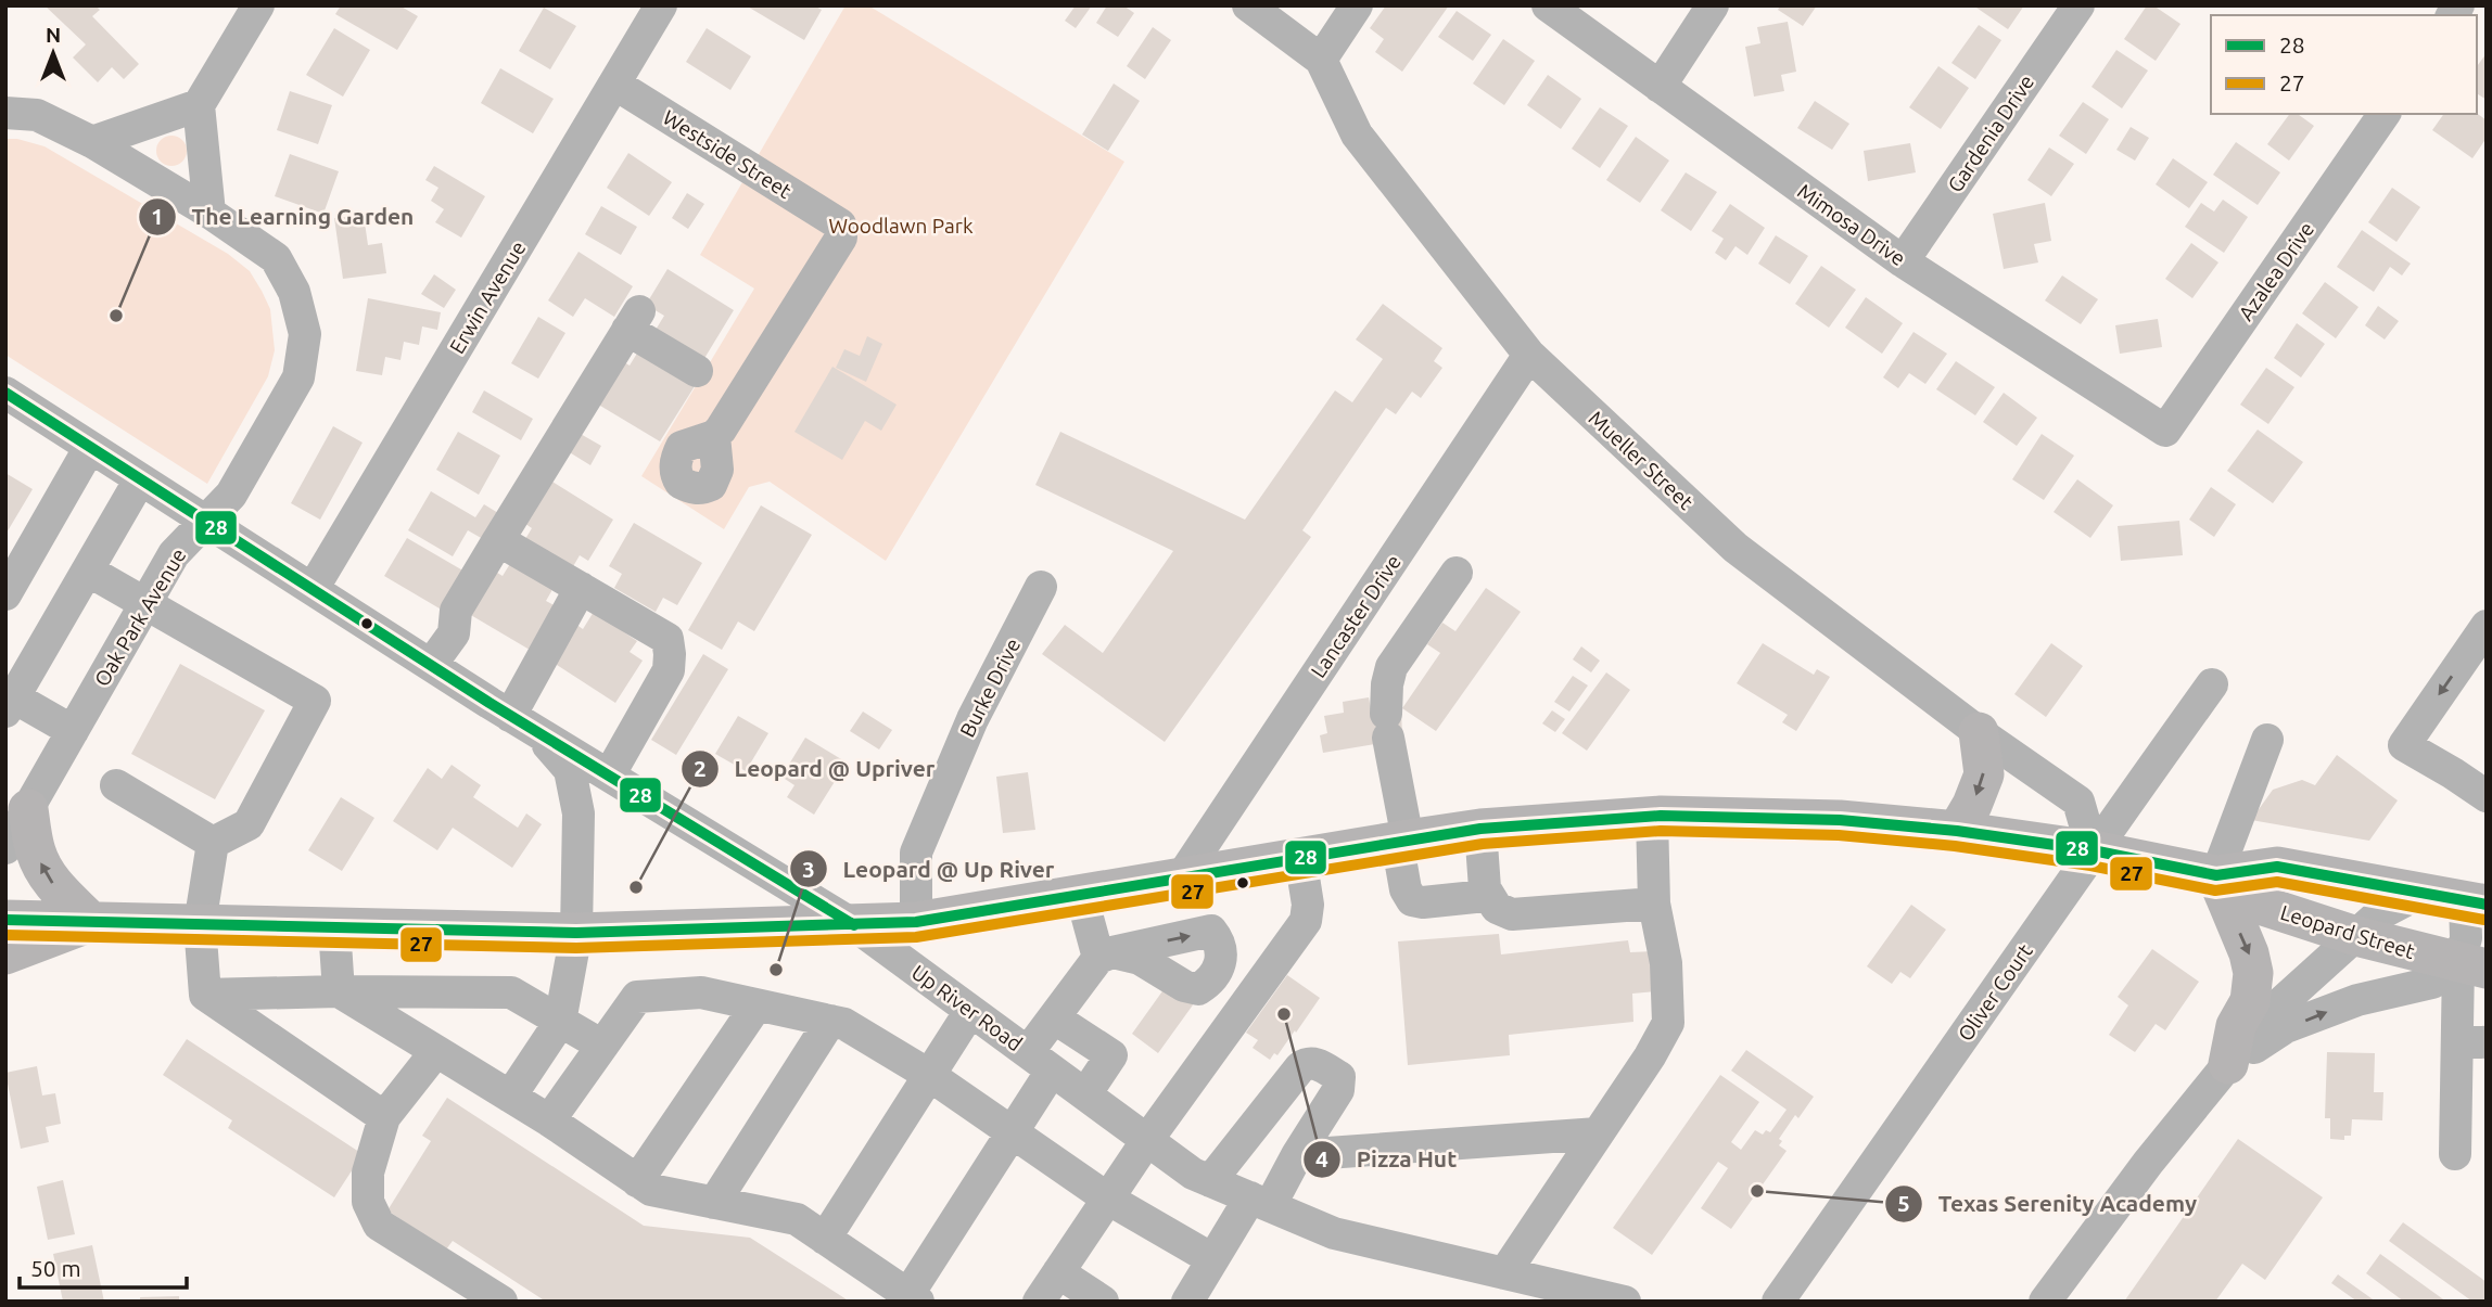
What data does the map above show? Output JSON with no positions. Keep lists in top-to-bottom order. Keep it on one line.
{"streets":{"main road":["Leopard Street"],"street":["Gardenia Drive","Westside Street","Mimosa Drive","Azalea Drive","Erwin Avenue","Mueller Street","Lancaster Drive","Oak Park Avenue","Burke Drive","Oliver Court","Up River Road"]},"crossings":[["Gardenia Drive","Mimosa Drive"],["Westside Street","Erwin Avenue"],["Mimosa Drive","Azalea Drive"],["Erwin Avenue","Up River Road"],["Mueller Street","Lancaster Drive"],["Mueller Street","Leopard Street"],["Mueller Street","Oliver Court"],["Lancaster Drive","Leopard Street"],["Oak Park Avenue","Up River Road"],["Burke Drive","Leopard Street"],["Leopard Street","Oliver Court"],["Leopard Street","Up River Road"]],"parks":["Woodlawn Park"],"places":["The Learning Garden","Leopard @ Upriver","Leopard @ Up River","Pizza Hut","Texas Serenity Academy"],"lines":["transit line 28","transit line 27"],"legend":["28","27"],"scale_bar":"50 m","north":"top"}
